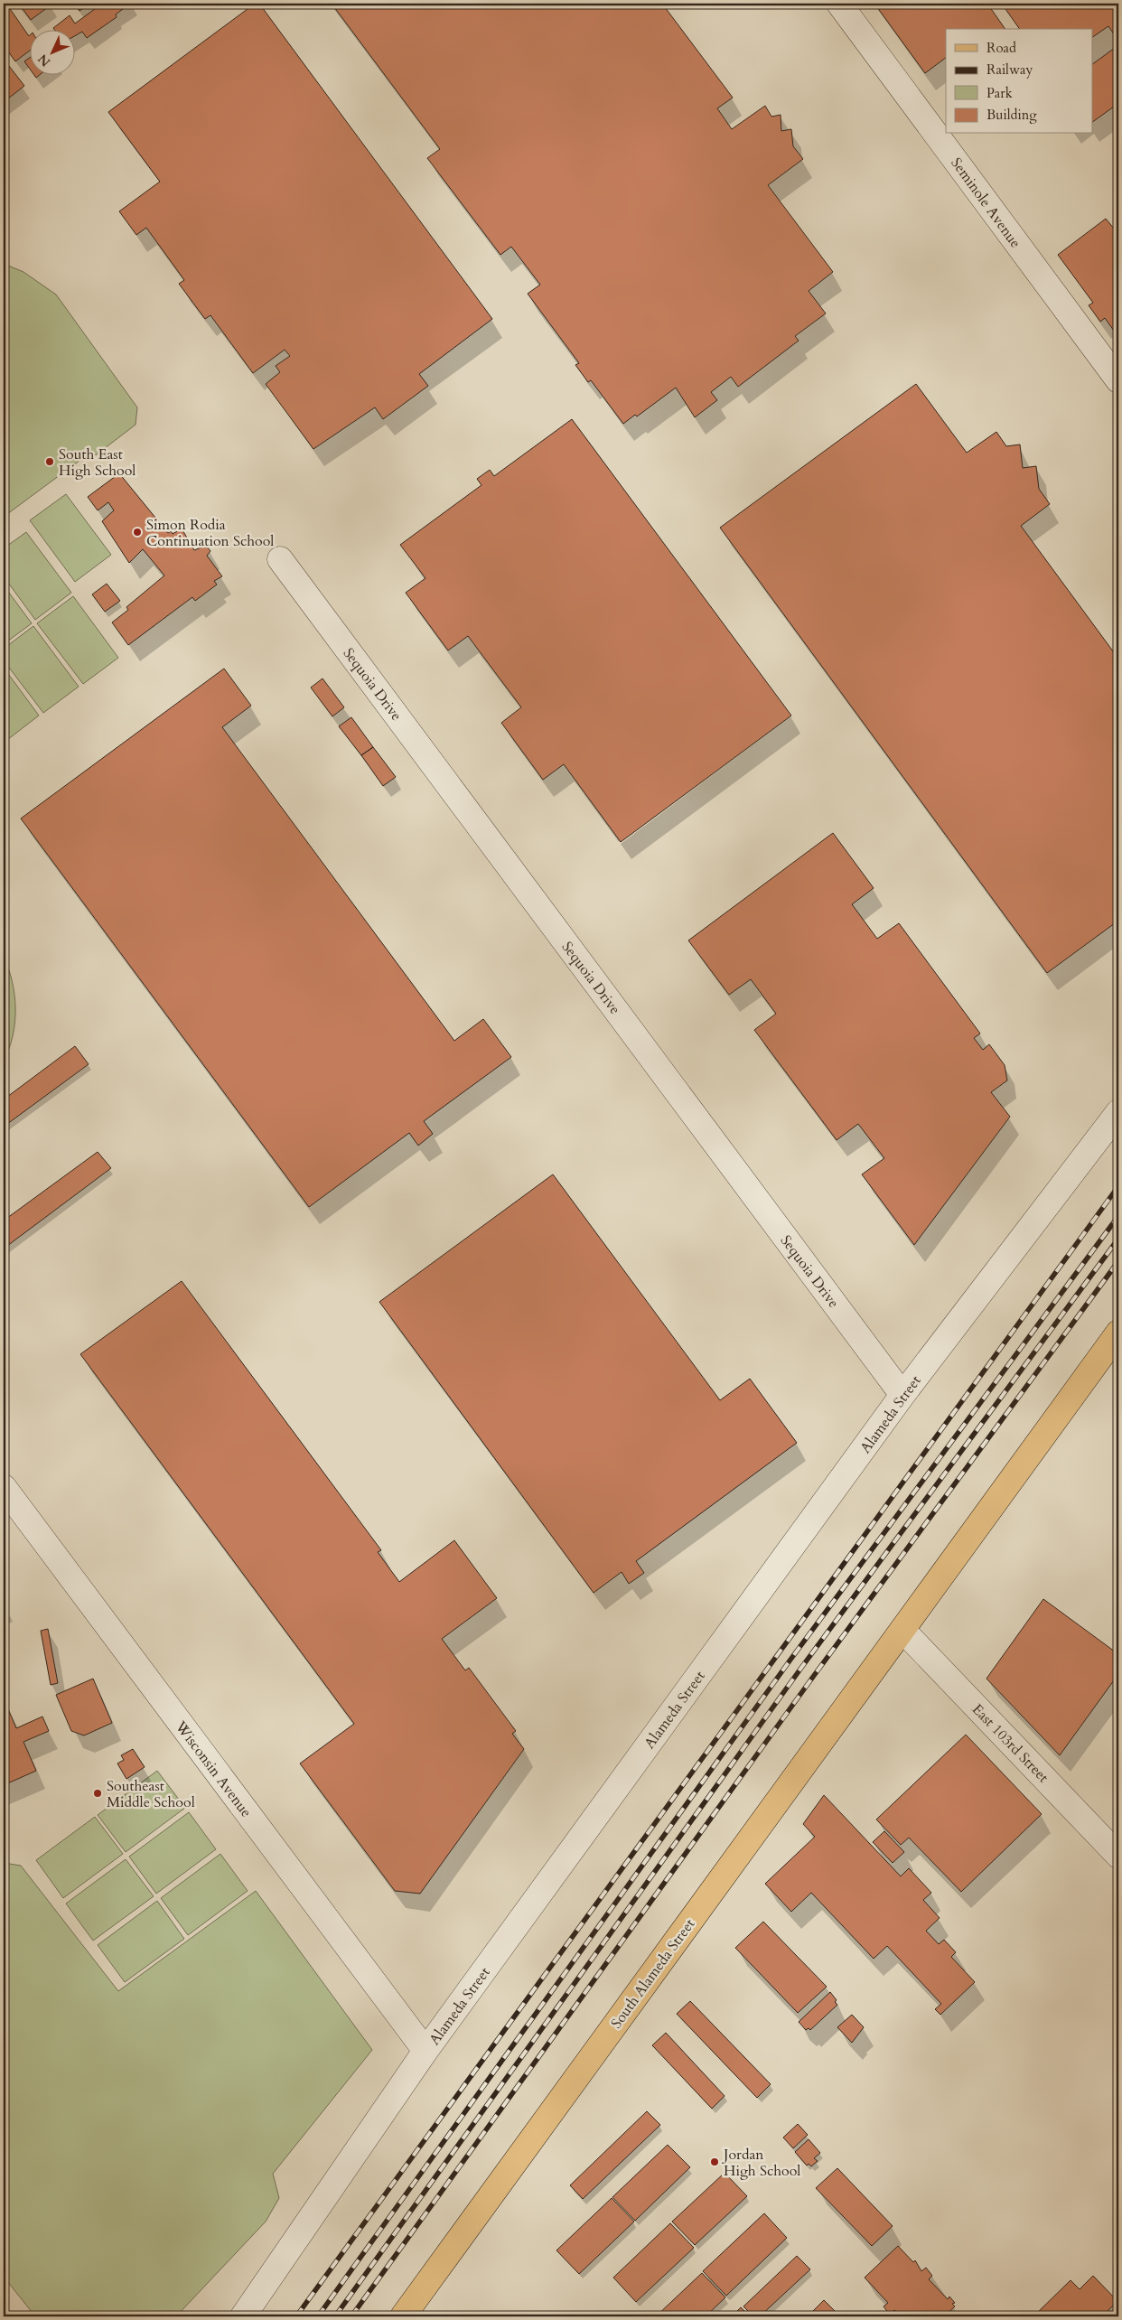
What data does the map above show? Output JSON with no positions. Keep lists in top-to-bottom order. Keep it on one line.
{"streets":{"main road":["South Alameda Street"],"street":["Seminole Avenue","Sequoia Drive","Alameda Street","East 103rd Street","Wisconsin Avenue"]},"crossings":[["Sequoia Drive","Alameda Street"],["Alameda Street","Wisconsin Avenue"],["East 103rd Street","South Alameda Street"]],"places":["South East High School","Simon Rodia Continuation School","Southeast Middle School","Jordan High School"],"legend":["Road","Railway","Park","Building"],"north":"bottom left"}
